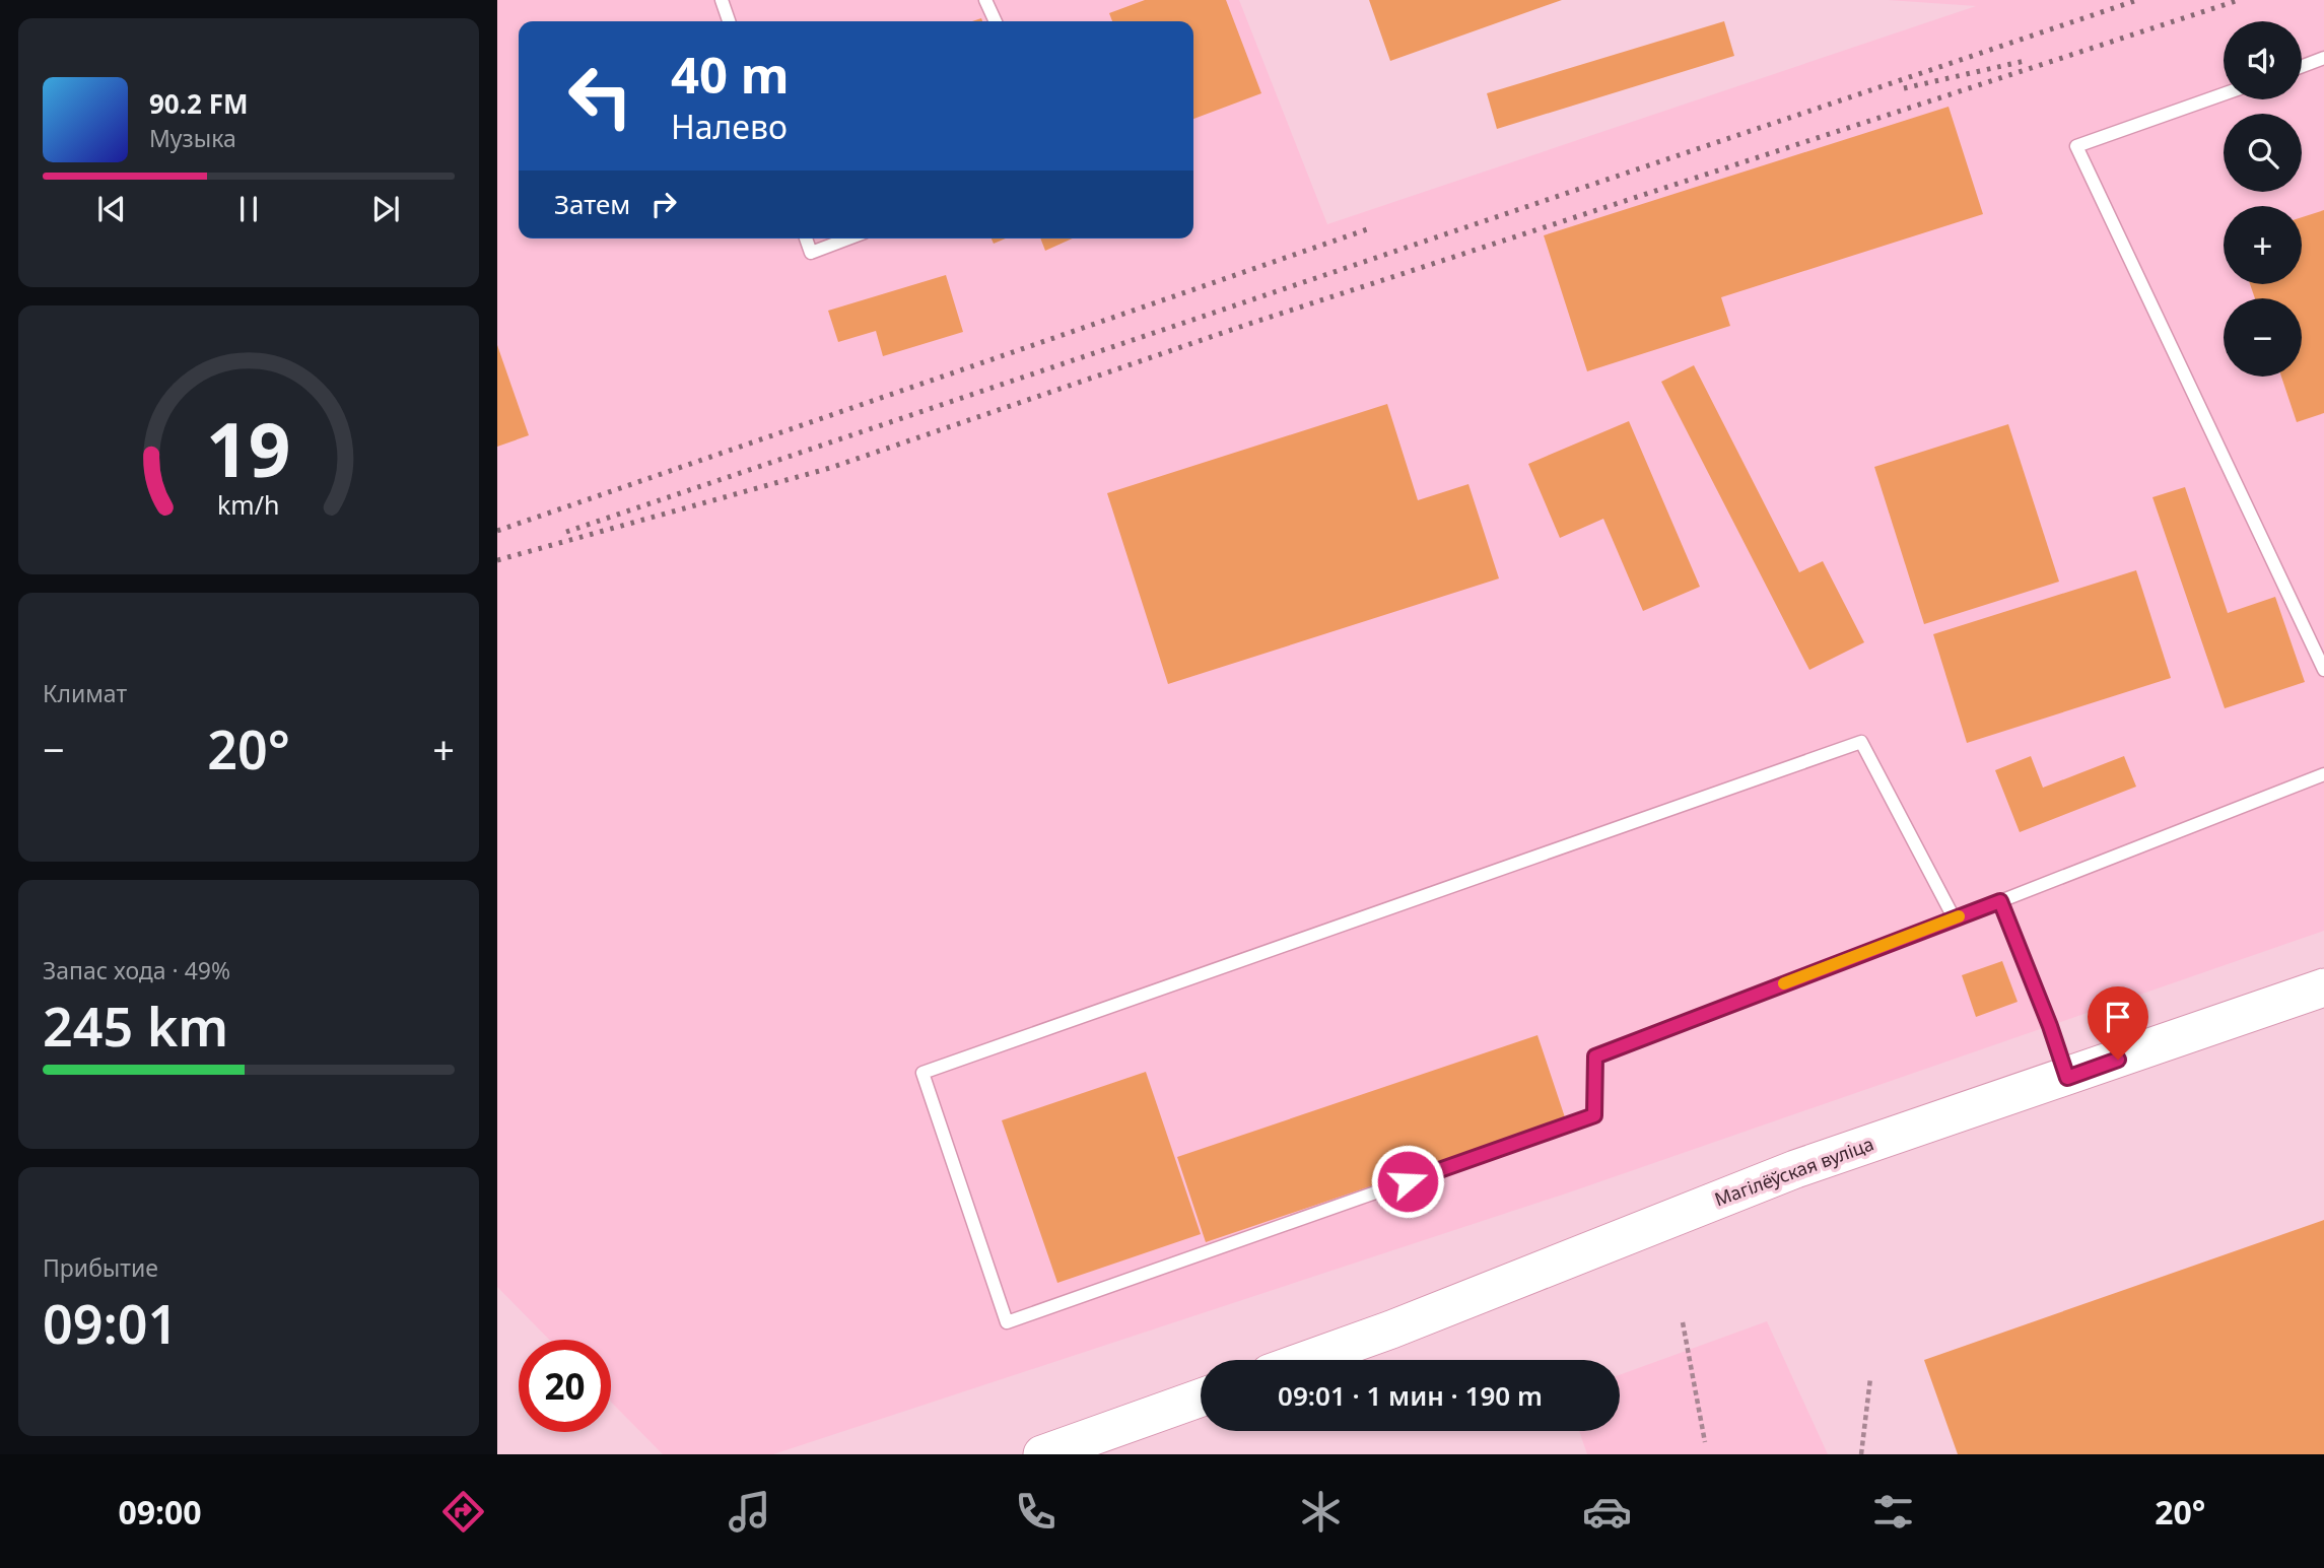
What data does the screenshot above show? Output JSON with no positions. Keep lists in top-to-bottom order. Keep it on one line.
{"streets":{"street":["Магілёўская вуліца"]},"page":{"map_buttons":["+","−"],"turn":["40 m","Налево"],"song":["90.2 FM","Музыка"],"then":"Затем","tile":["Климат",["Запас хода · 49%","245 km"],["Прибытие","09:01"]],"heat":["−","20°","+"],"limit":"20","trip":"09:01 · 1 мин · 190 m","tabs":["09:00","20°"],"gauge":["19","km/h"]}}
